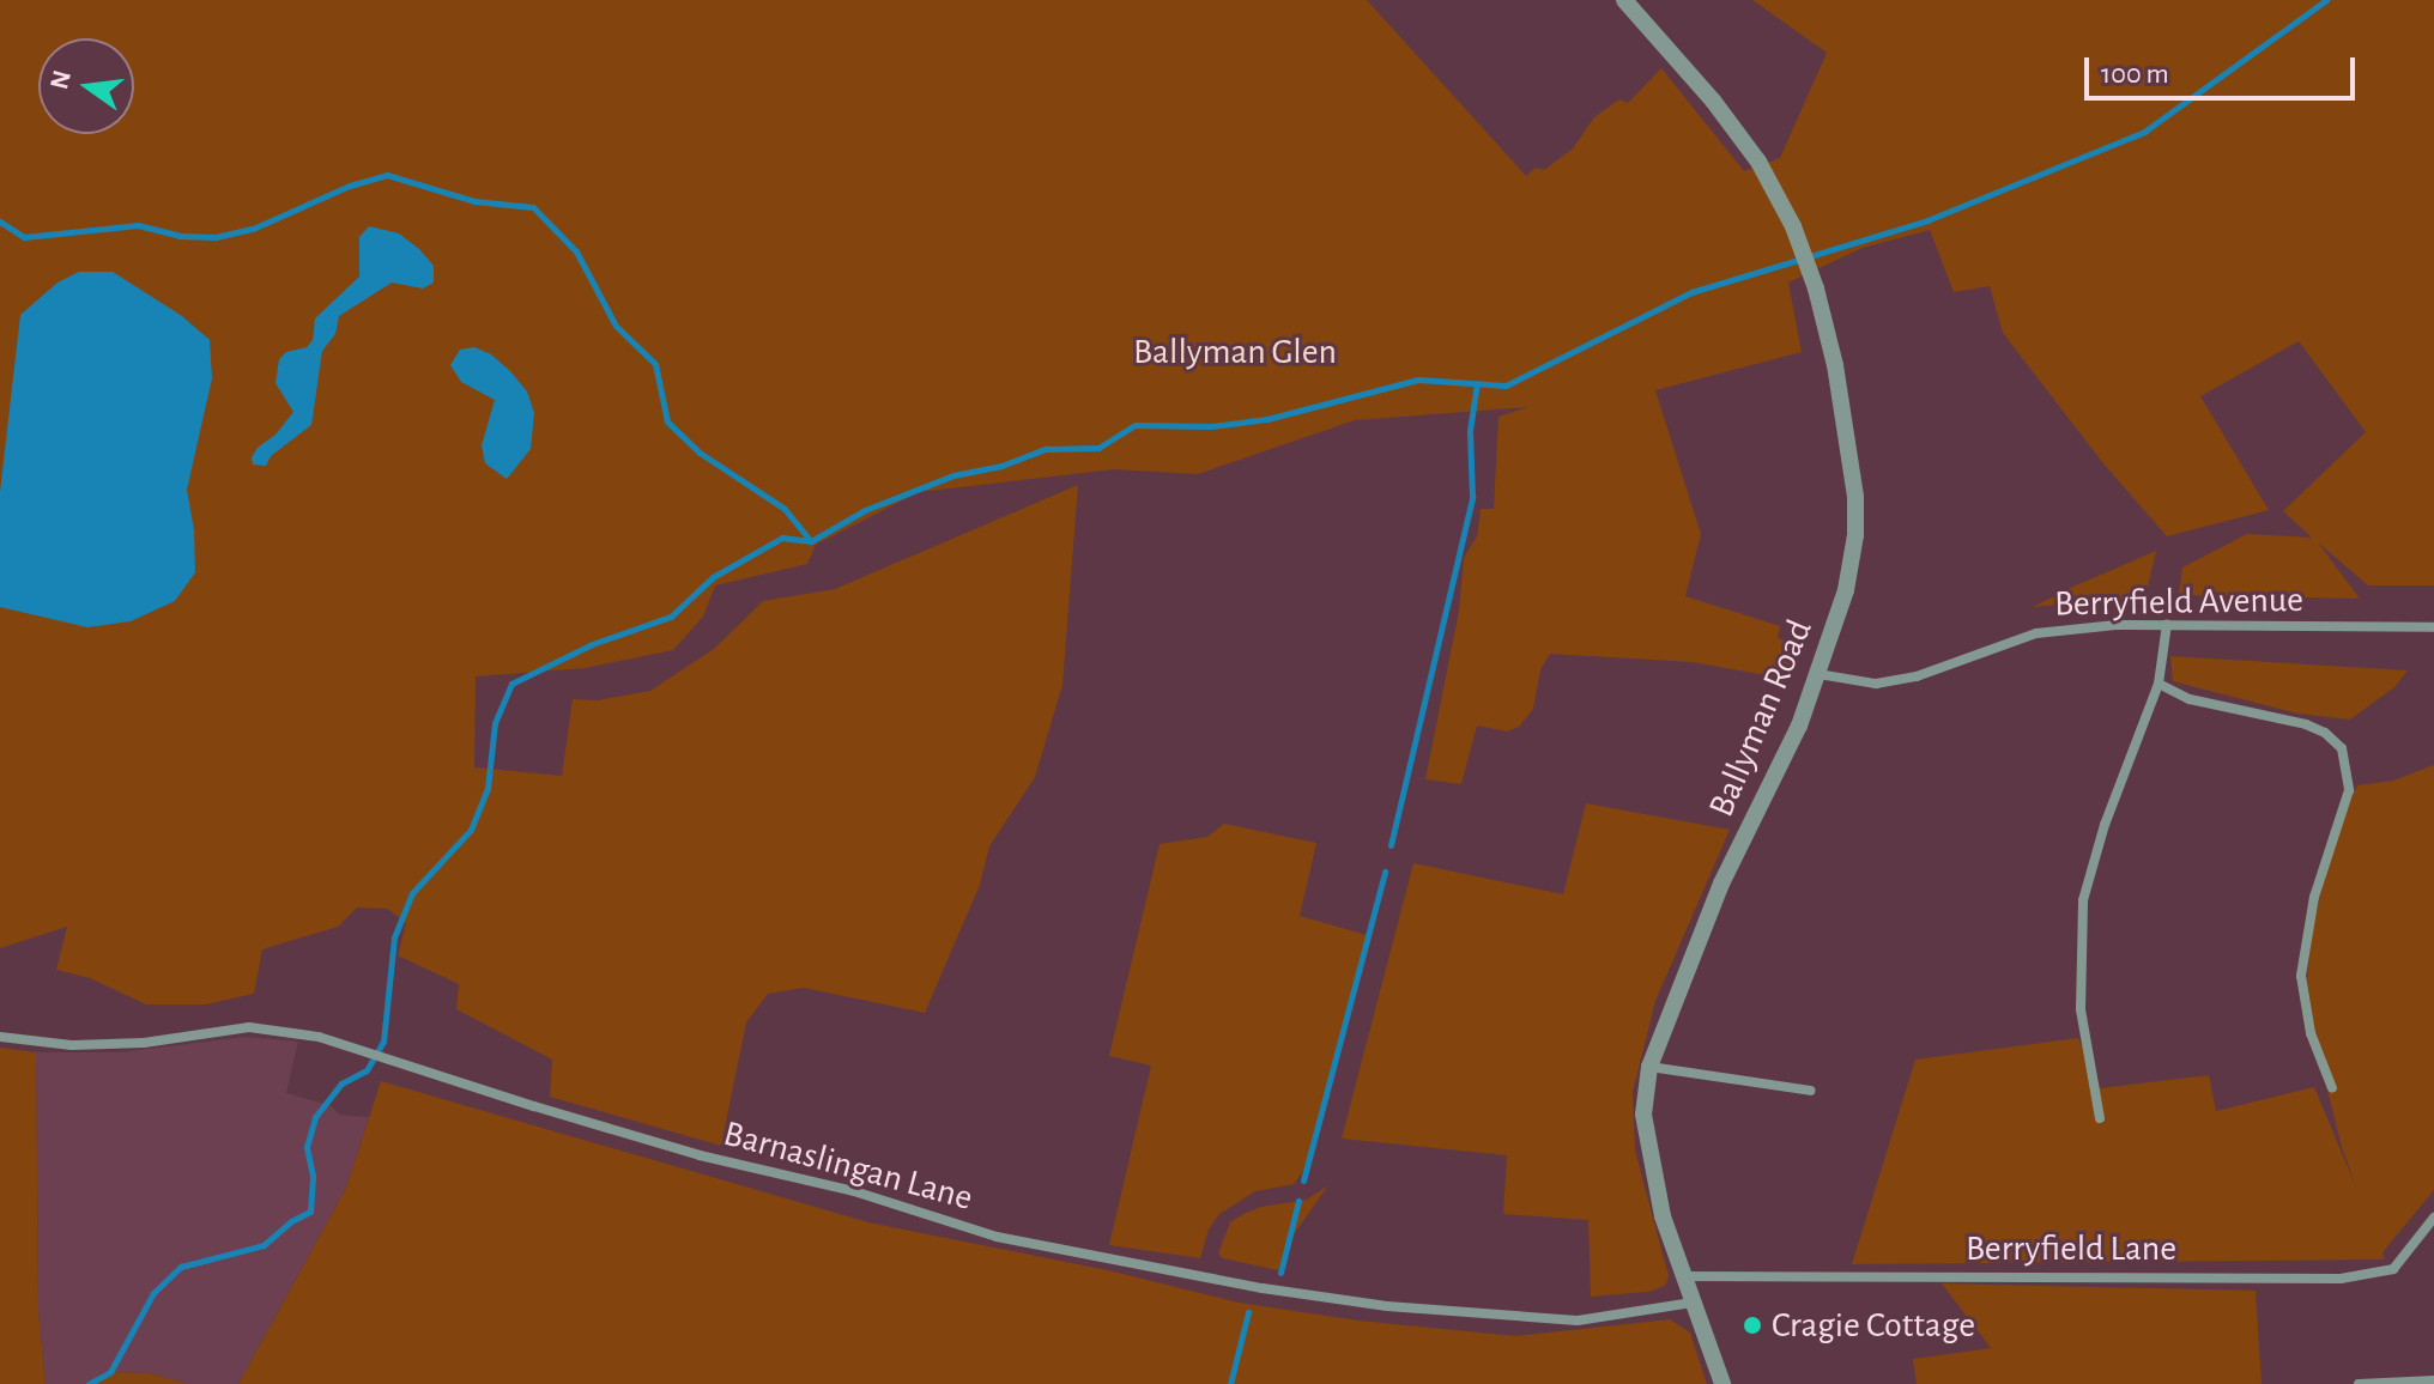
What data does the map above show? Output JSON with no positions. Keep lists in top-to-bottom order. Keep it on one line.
{"streets":{"street":["Berryfield Avenue","Ballyman Road","Barnaslingan Lane","Berryfield Lane"]},"crossings":[["Berryfield Avenue","Ballyman Road"],["Ballyman Road","Barnaslingan Lane"],["Ballyman Road","Berryfield Lane"]],"parks":["Ballyman Glen"],"places":["Cragie Cottage"],"scale_bar":"100 m","north":"left"}
